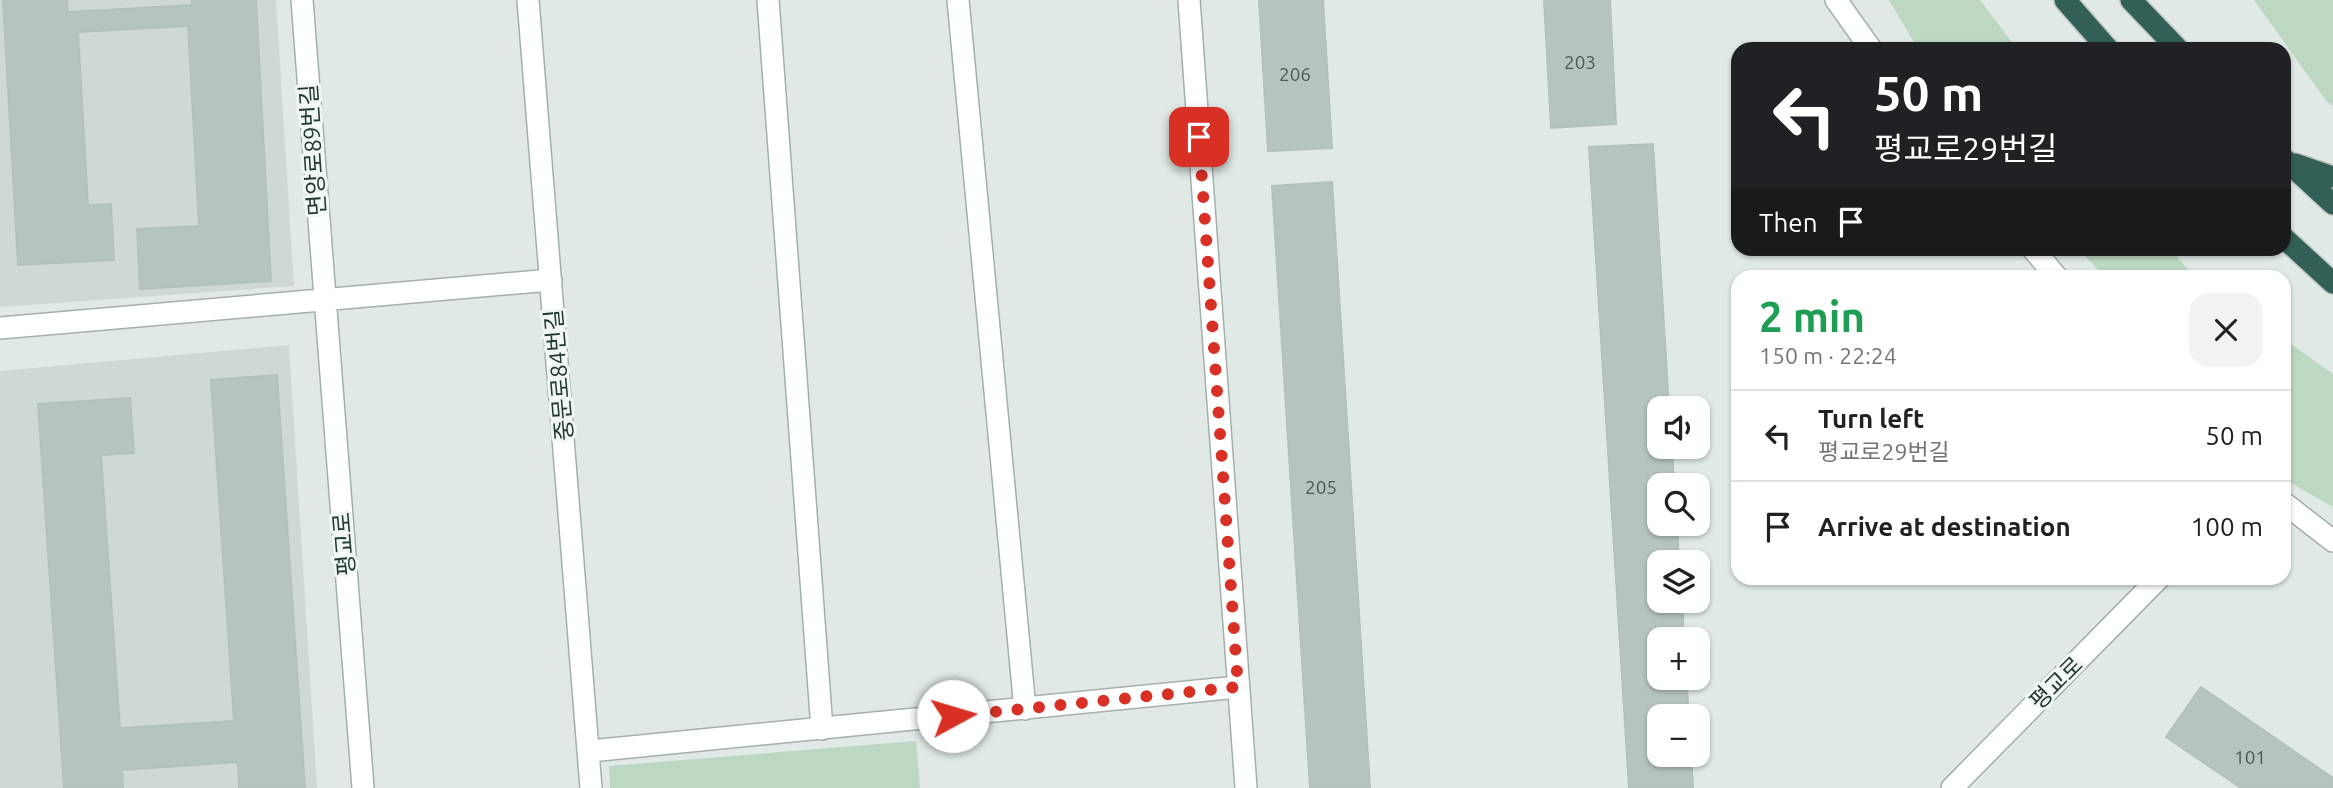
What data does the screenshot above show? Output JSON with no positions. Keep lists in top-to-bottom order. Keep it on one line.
{"streets":{"street":["면앙로89번길","중문로84번길","평교로"]},"crossings":[["면앙로89번길","평교로"]],"house_numbers":["203","206","205","101"],"page":{"turn":["50 m","평교로29번길"],"then":"Then","heading":["2 min","150 m · 22:24"],"list":[{"name":"Turn left","note":"평교로29번길","value":"50 m"},{"name":"Arrive at destination","value":"100 m"}],"map_buttons":["+","−"]}}
